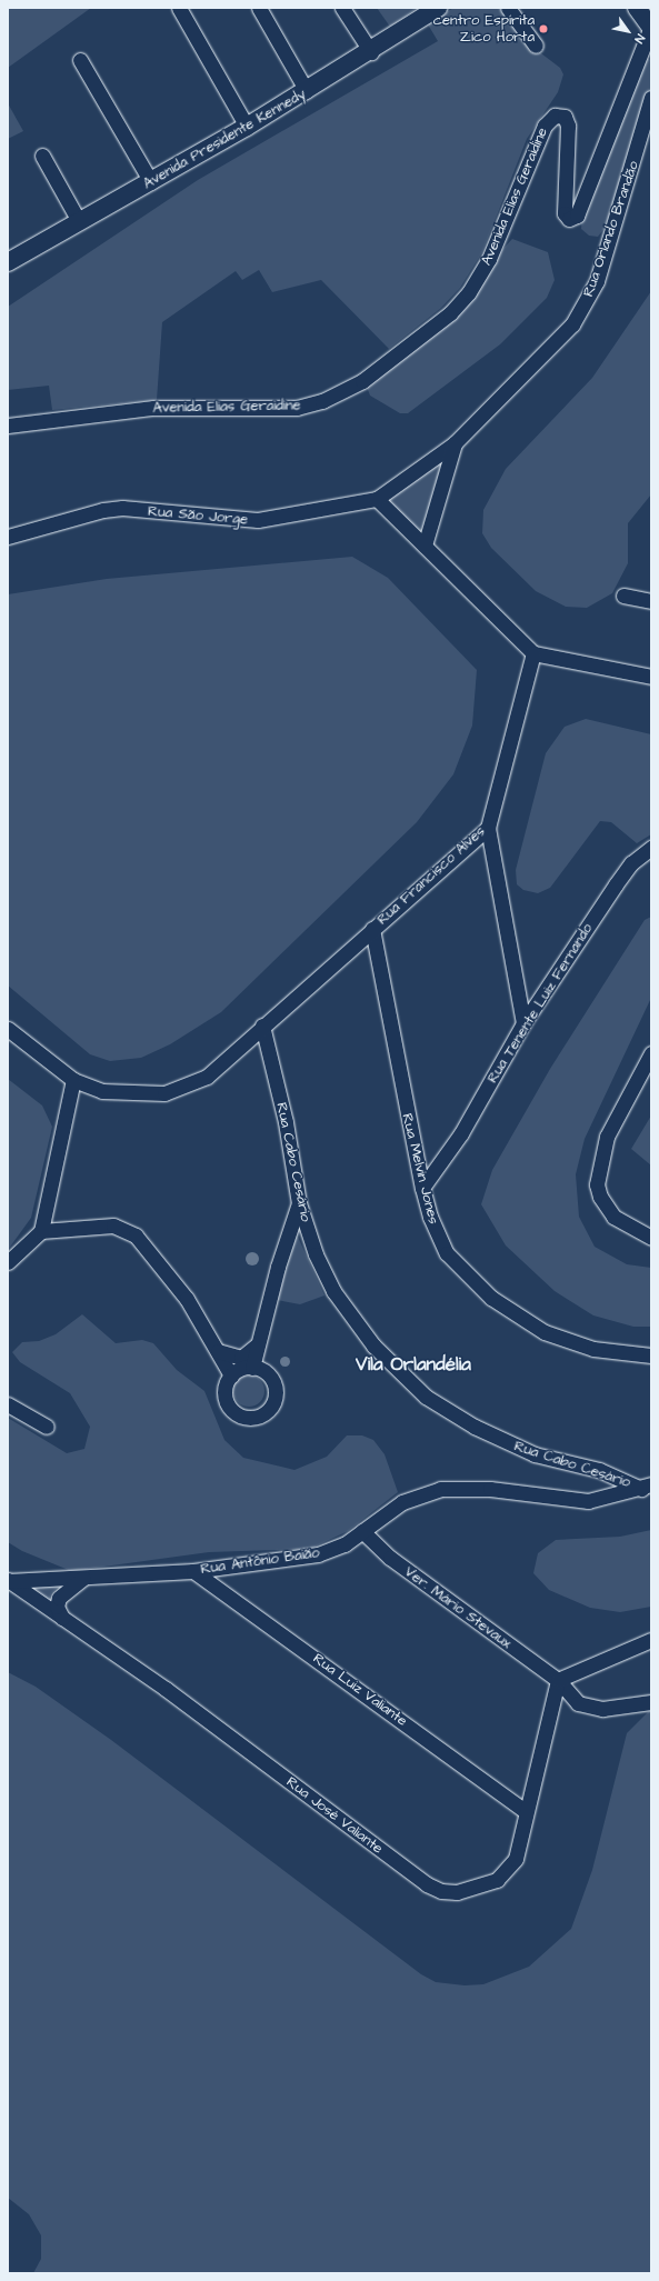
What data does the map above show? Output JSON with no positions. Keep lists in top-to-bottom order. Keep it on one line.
{"streets":{"main road":["Avenida Presidente Kennedy"],"street":["Avenida Elias Geraidine","Rua Orlando Brandão","Rua São Jorge","Rua Francisco Alves","Rua Tenente Luiz Fernando","Rua Cabo Cesário","Rua Melvin Jones","Rua Antônio Baião","Ver. Mário Stevaux","Rua Luiz Valiante","Rua José Valiante"]},"crossings":[["Rua Orlando Brandão","Rua São Jorge"],["Rua Francisco Alves","Rua Cabo Cesário"],["Rua Francisco Alves","Rua Melvin Jones"],["Rua Tenente Luiz Fernando","Rua Melvin Jones"],["Rua Cabo Cesário","Rua Antônio Baião"],["Rua Antônio Baião","Ver. Mário Stevaux"],["Rua Antônio Baião","Rua Luiz Valiante"],["Rua Antônio Baião","Rua José Valiante"],["Ver. Mário Stevaux","Rua José Valiante"],["Rua Luiz Valiante","Rua José Valiante"]],"districts":["Vila Orlandélia"],"places":["centro Espírita Zico Horta"],"north":"bottom right"}
